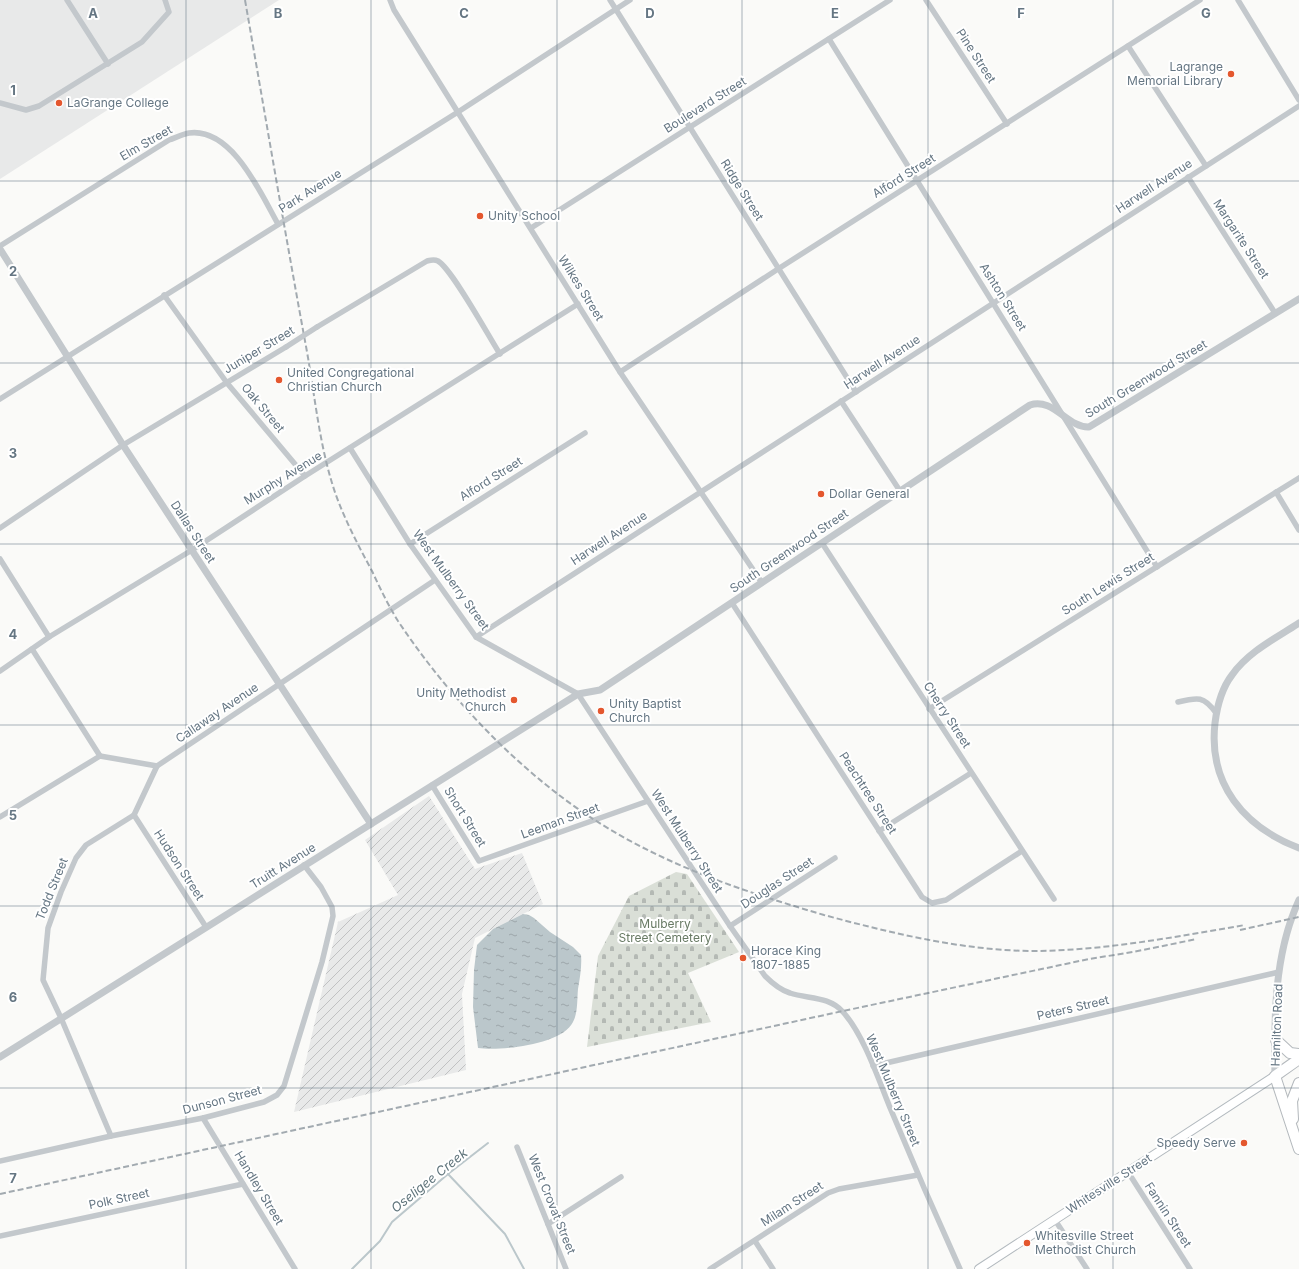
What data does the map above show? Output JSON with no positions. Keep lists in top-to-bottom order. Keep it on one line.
{"streets":{"highway":["Hamilton Road","Whitesville Street"],"street":["Pine Street","Boulevard Street","Elm Street","Alford Street","Harwell Avenue","Ridge Street","Park Avenue","Margarite Street","Wilkes Street","Ashton Street","Juniper Street","South Greenwood Street","Oak Street","Murphy Avenue","Dallas Street","West Mulberry Street","South Lewis Street","Callaway Avenue","Cherry Street","Peachtree Street","Short Street","Leeman Street","Hudson Street","Truitt Avenue","Douglas Street","Todd Street","Peters Street","Dunson Street","Handley Street","Polk Street","West Crovat Street","Milam Street","Fannin Street"]},"crossings":[["Pine Street","Alford Street"],["Boulevard Street","Ridge Street"],["Boulevard Street","Wilkes Street"],["Boulevard Street","Ashton Street"],["Elm Street","Park Avenue"],["Alford Street","Ridge Street"],["Alford Street","Wilkes Street"],["Alford Street","Ashton Street"],["Alford Street","West Mulberry Street"],["Harwell Avenue","Ridge Street"],["Harwell Avenue","Margarite Street"],["Harwell Avenue","Wilkes Street"],["Harwell Avenue","Ashton Street"],["Harwell Avenue","West Mulberry Street"],["Ridge Street","Park Avenue"],["Park Avenue","Wilkes Street"],["Park Avenue","Oak Street"],["Park Avenue","Dallas Street"],["Margarite Street","South Greenwood Street"],["Wilkes Street","South Greenwood Street"],["Wilkes Street","Murphy Avenue"],["Ashton Street","South Greenwood Street"],["Ashton Street","South Lewis Street"],["Juniper Street","Oak Street"],["Juniper Street","Murphy Avenue"],["Juniper Street","Dallas Street"],["South Greenwood Street","West Mulberry Street"],["South Greenwood Street","Cherry Street"],["South Greenwood Street","Peachtree Street"],["South Greenwood Street","Truitt Avenue"],["Oak Street","Murphy Avenue"],["Murphy Avenue","Dallas Street"],["Murphy Avenue","West Mulberry Street"],["Dallas Street","Callaway Avenue"],["Dallas Street","Truitt Avenue"],["West Mulberry Street","Callaway Avenue"],["West Mulberry Street","Leeman Street"],["West Mulberry Street","Truitt Avenue"],["West Mulberry Street","Douglas Street"],["West Mulberry Street","Peters Street"],["West Mulberry Street","Milam Street"],["South Lewis Street","Cherry Street"],["Cherry Street","Peachtree Street"],["Short Street","Leeman Street"],["Short Street","Truitt Avenue"],["Hudson Street","Truitt Avenue"],["Hudson Street","Todd Street"],["Truitt Avenue","Todd Street"],["Truitt Avenue","Dunson Street"],["Todd Street","Dunson Street"],["Peters Street","Hamilton Road"],["Hamilton Road","Whitesville Street"],["Dunson Street","Handley Street"],["Whitesville Street","Fannin Street"],["Handley Street","Polk Street"]],"water":["Oseligee Creek"],"parks":["Mulberry Street Cemetery"],"places":["Lagrange Memorial Library","LaGrange College","Unity School","United Congregational Christian Church","Dollar General","Unity Methodist Church","Unity Baptist Church","Horace King 1807-1885","Speedy Serve","Whitesville Street Methodist Church"],"grid":{"columns":["A","B","C","D","E","F","G"],"rows":["1","2","3","4","5","6","7"]}}
